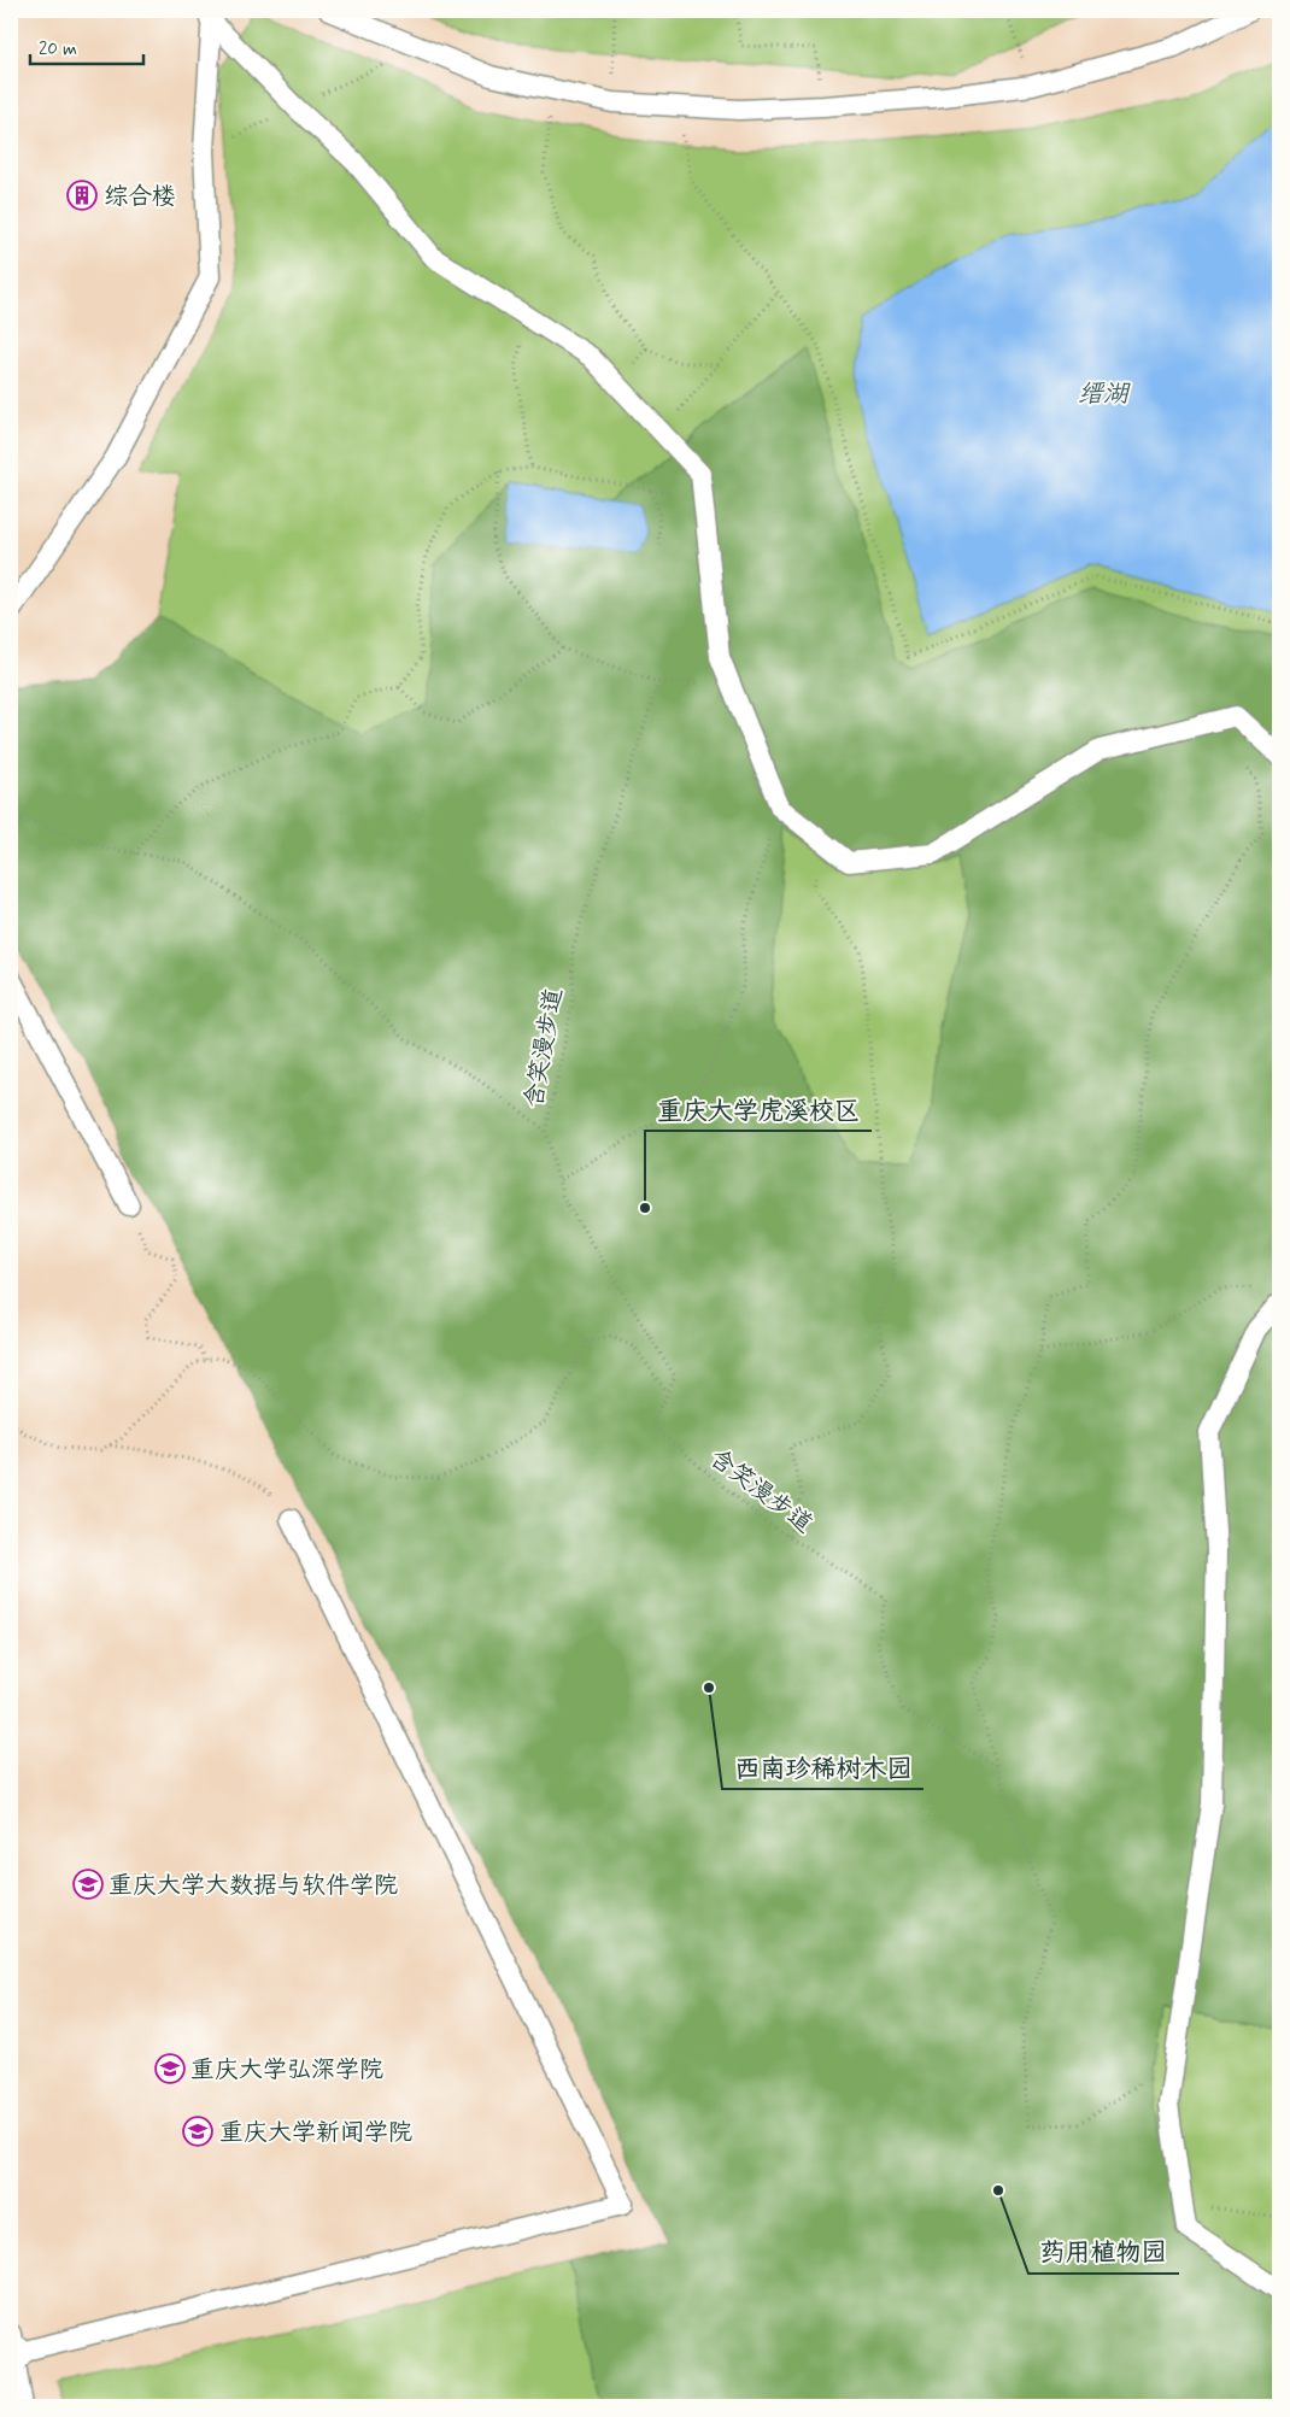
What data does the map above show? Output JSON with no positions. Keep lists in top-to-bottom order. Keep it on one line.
{"streets":{"path":["含笑漫步道"]},"water":["缙湖"],"places":{"building":["综合楼"],"other":["重庆大学虎溪校区","西南珍稀树木园","药用植物园"],"school or university":["重庆大学大数据与软件学院","重庆大学弘深学院","重庆大学新闻学院"]},"scale_bar":"20 m"}
